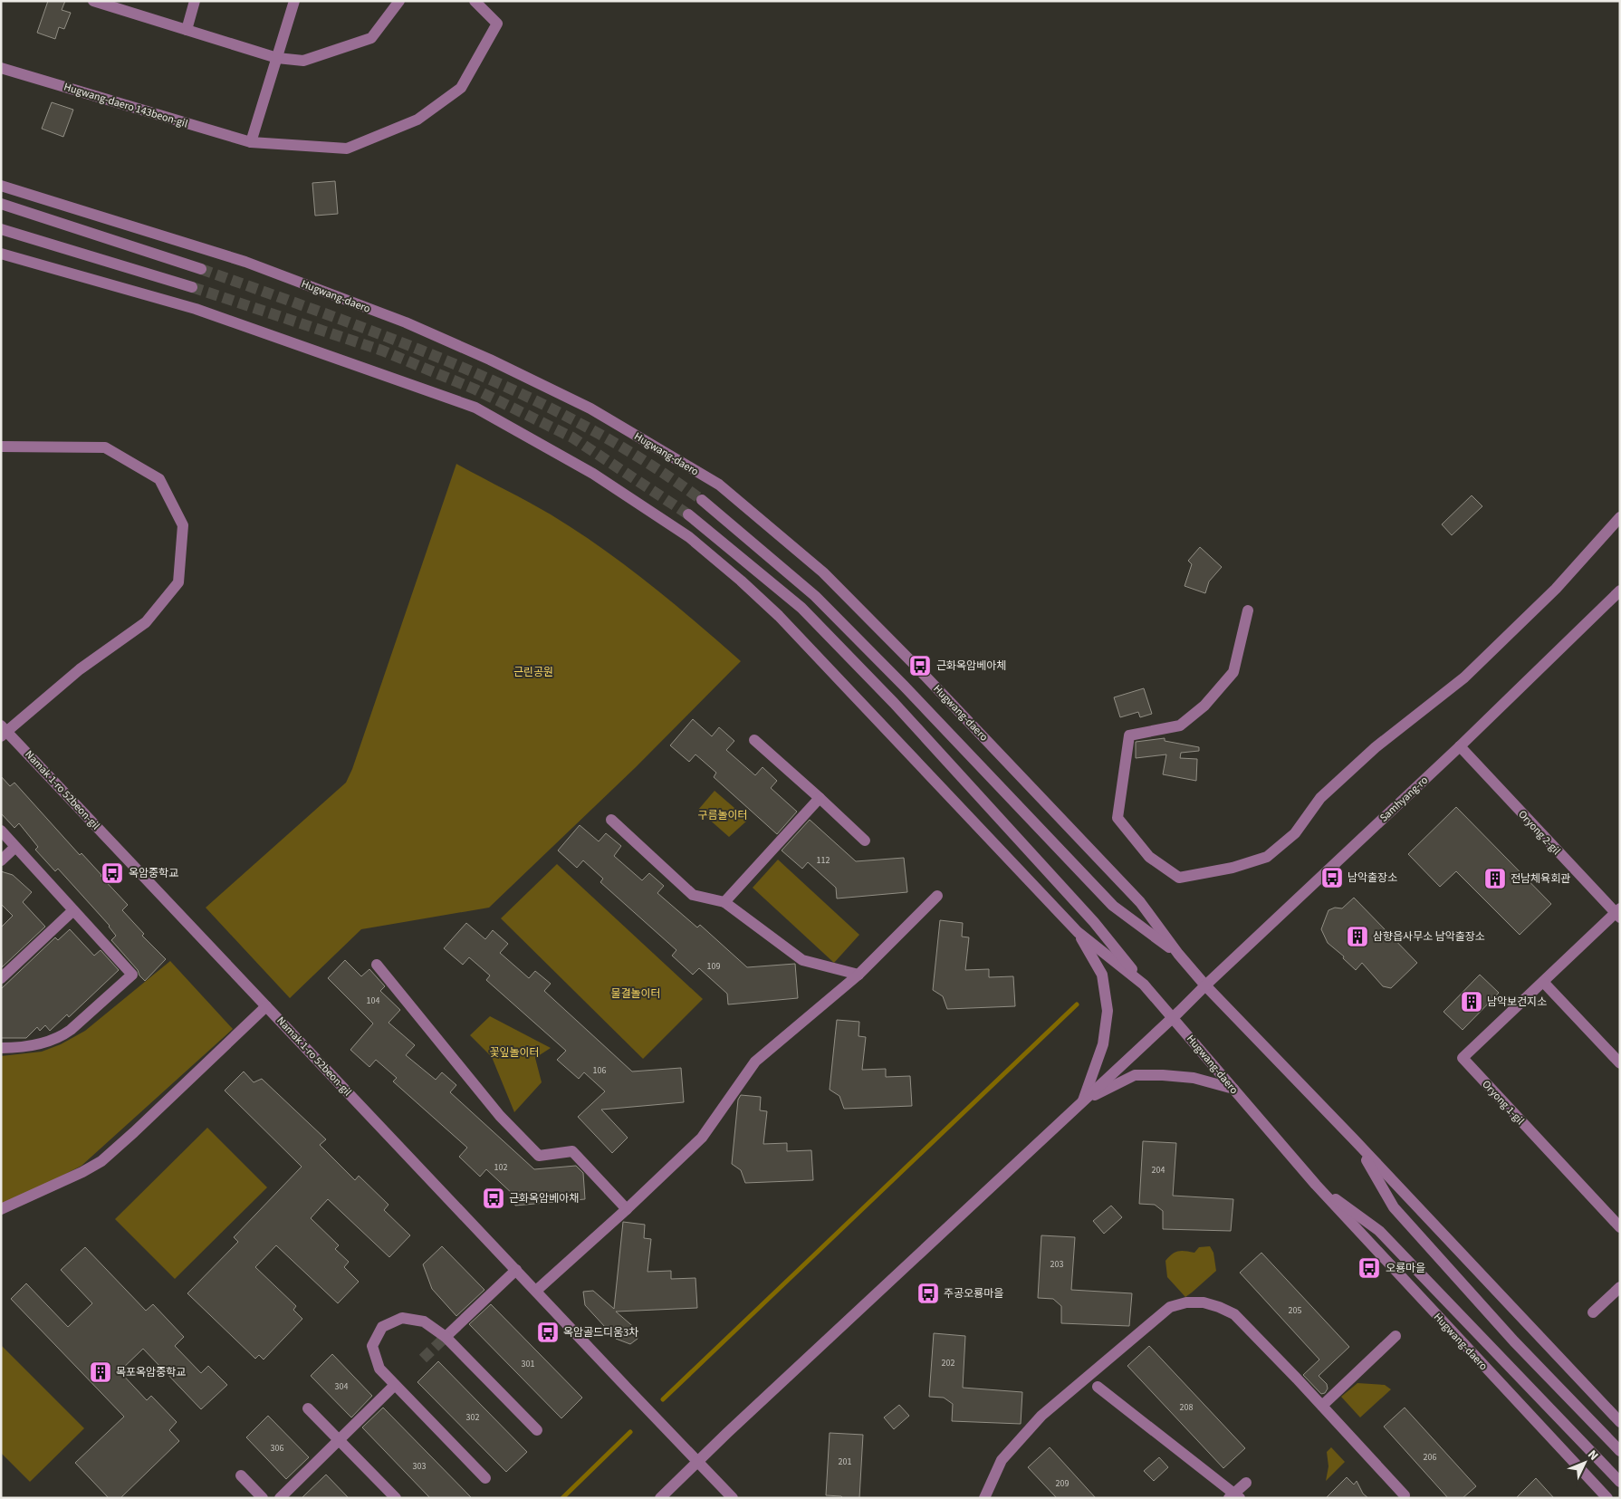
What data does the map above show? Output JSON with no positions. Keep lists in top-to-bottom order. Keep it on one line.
{"streets":{"street":["Hugwang-daero 143beon-gil","Hugwang-daero","Namak 1-ro 52beon-gil","Samhyang-ro","Oryong 2-gil","Oryong 1-gil"]},"crossings":[["Hugwang-daero","Samhyang-ro"],["Namak 1-ro 52beon-gil","Samhyang-ro"],["Samhyang-ro","Oryong 2-gil"],["Oryong 2-gil","Oryong 1-gil"]],"parks":["근린공원","구름놀이터","물결놀이터","꽃잎놀이터"],"places":{"bus stop":["근화옥암베아체","옥암중학교","남악출장소","근화옥암베아채","오룡마을","주공오룡마을","옥암골드디움3차"],"building":["전남체육회관","삼향읍사무소 남악출장소","남악보건지소","목포옥암중학교"]},"house_numbers":["112","109","104","106","102","204","203","205","202","301","304","208","302","306","206","201","303","209"],"north":"top right"}
